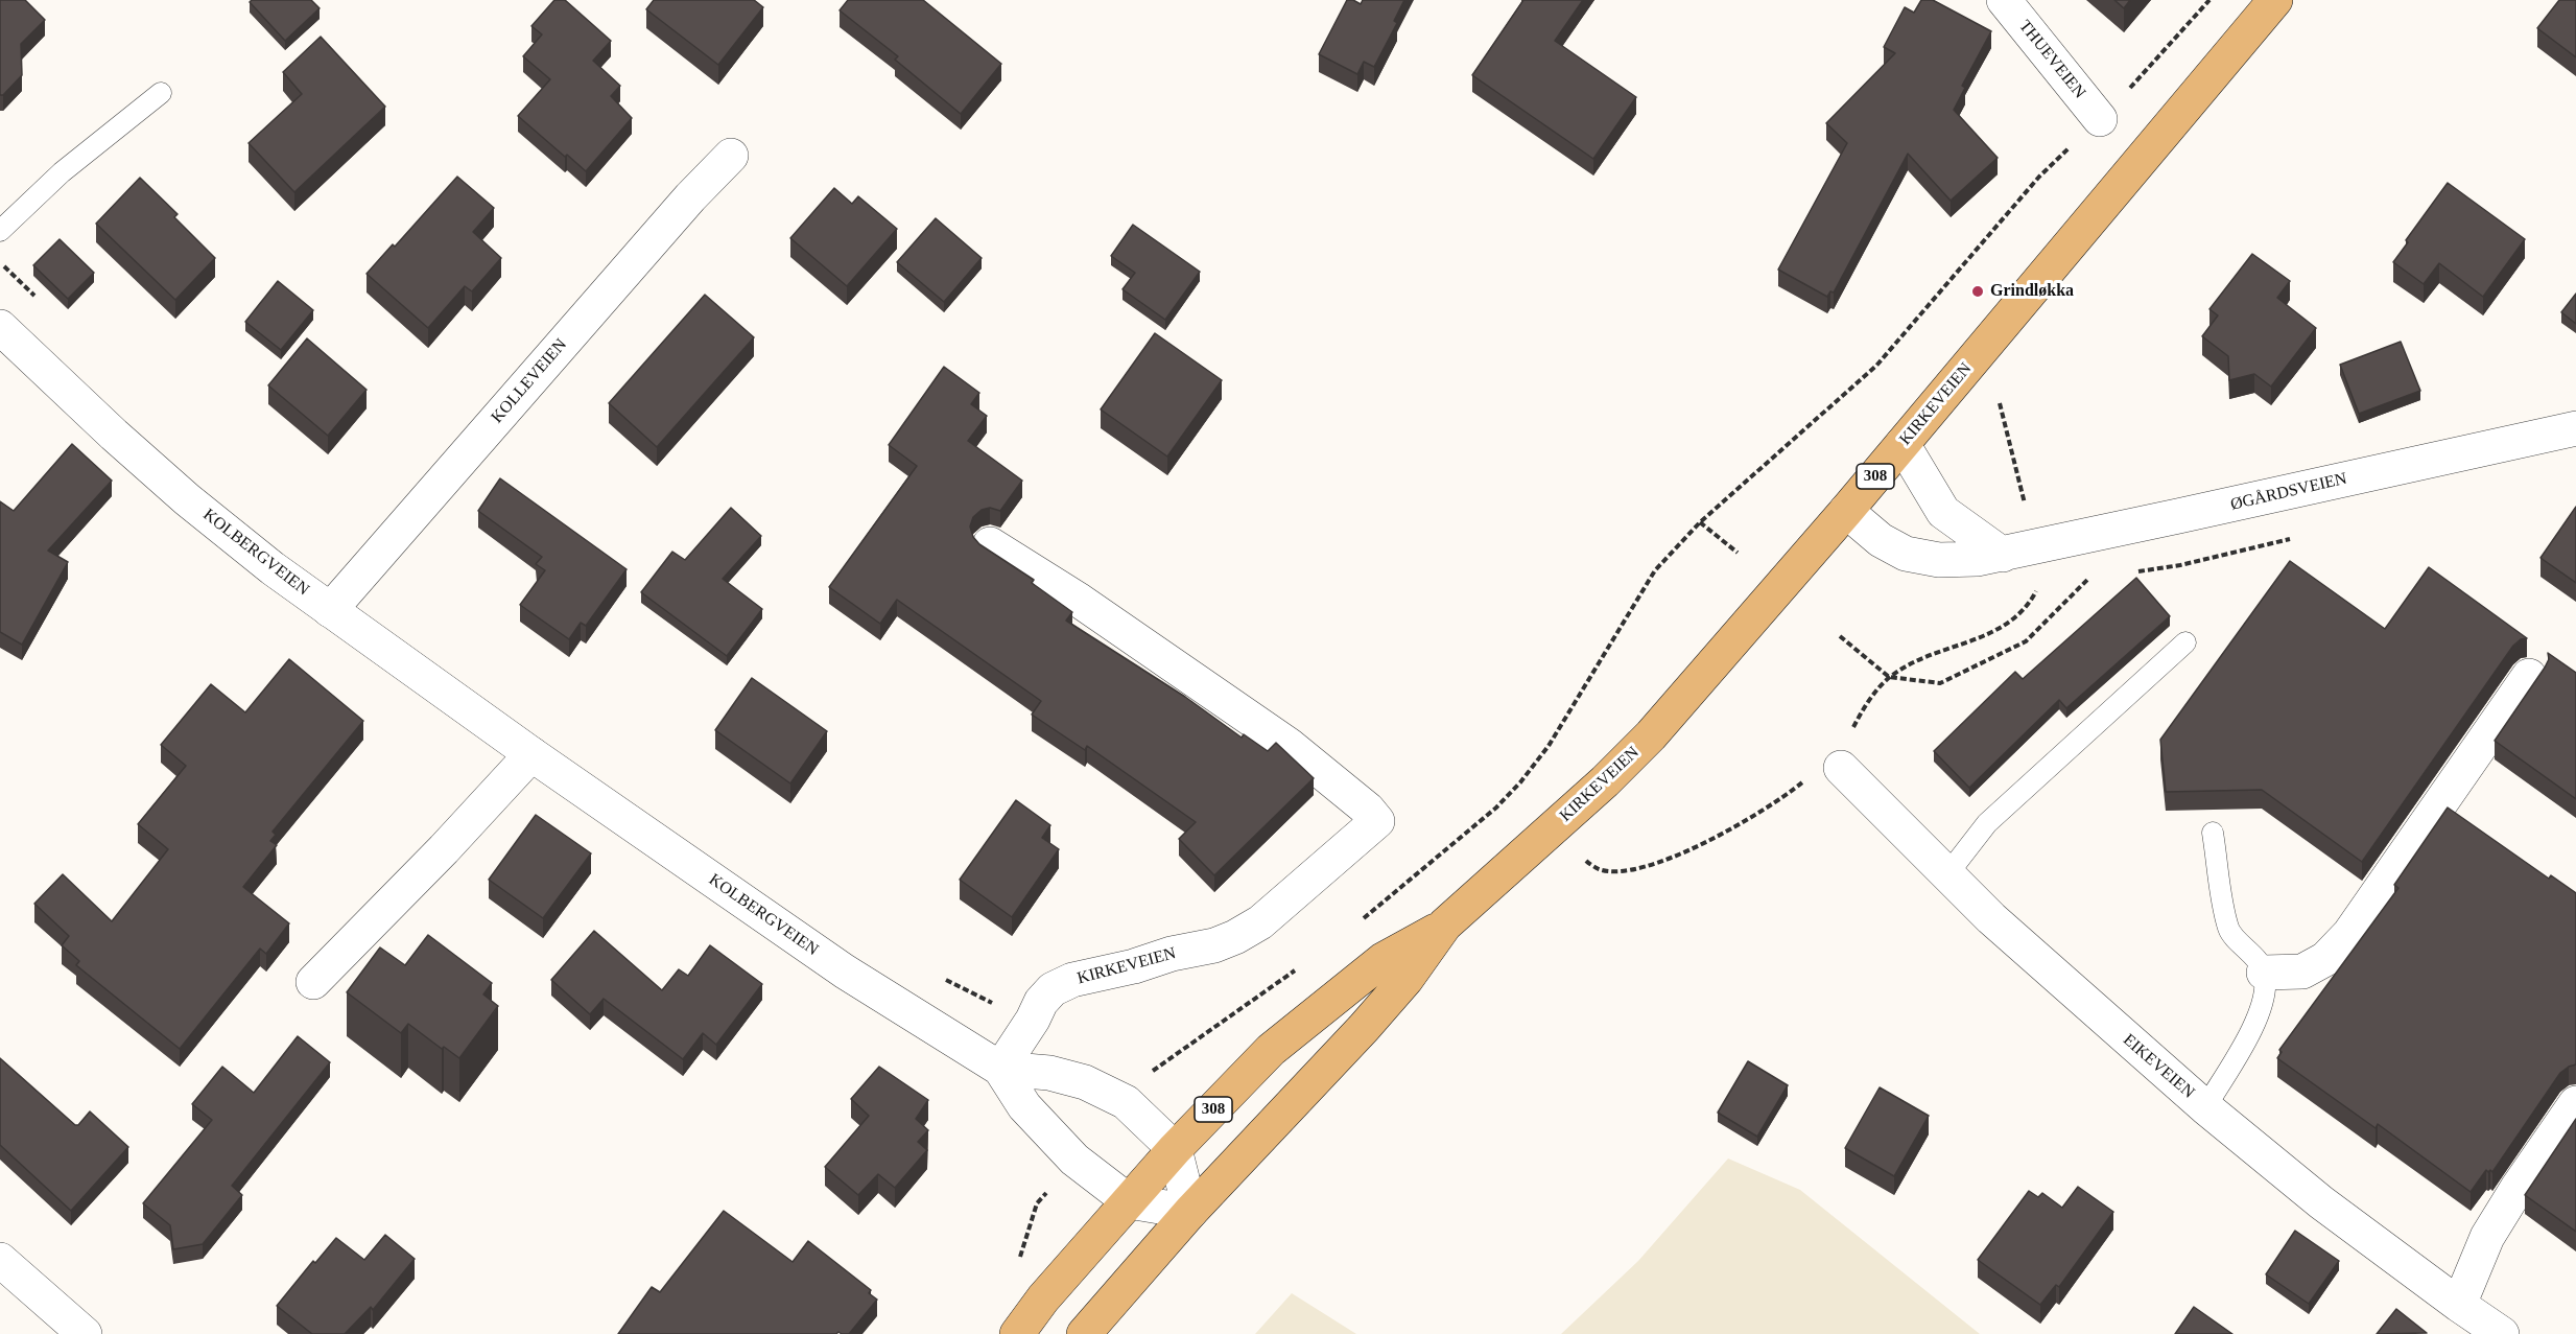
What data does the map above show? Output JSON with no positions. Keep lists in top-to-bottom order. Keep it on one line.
{"streets":{"main road":["KIRKEVEIEN","308"],"street":["THUEVEIEN","KOLLEVEIEN","ØGÅRDSVEIEN","KOLBERGVEIEN","EIKEVEIEN"]},"crossings":[["KOLLEVEIEN","KOLBERGVEIEN"],["KIRKEVEIEN","ØGÅRDSVEIEN"],["KIRKEVEIEN","KOLBERGVEIEN"]],"places":["Grindløkka"]}
